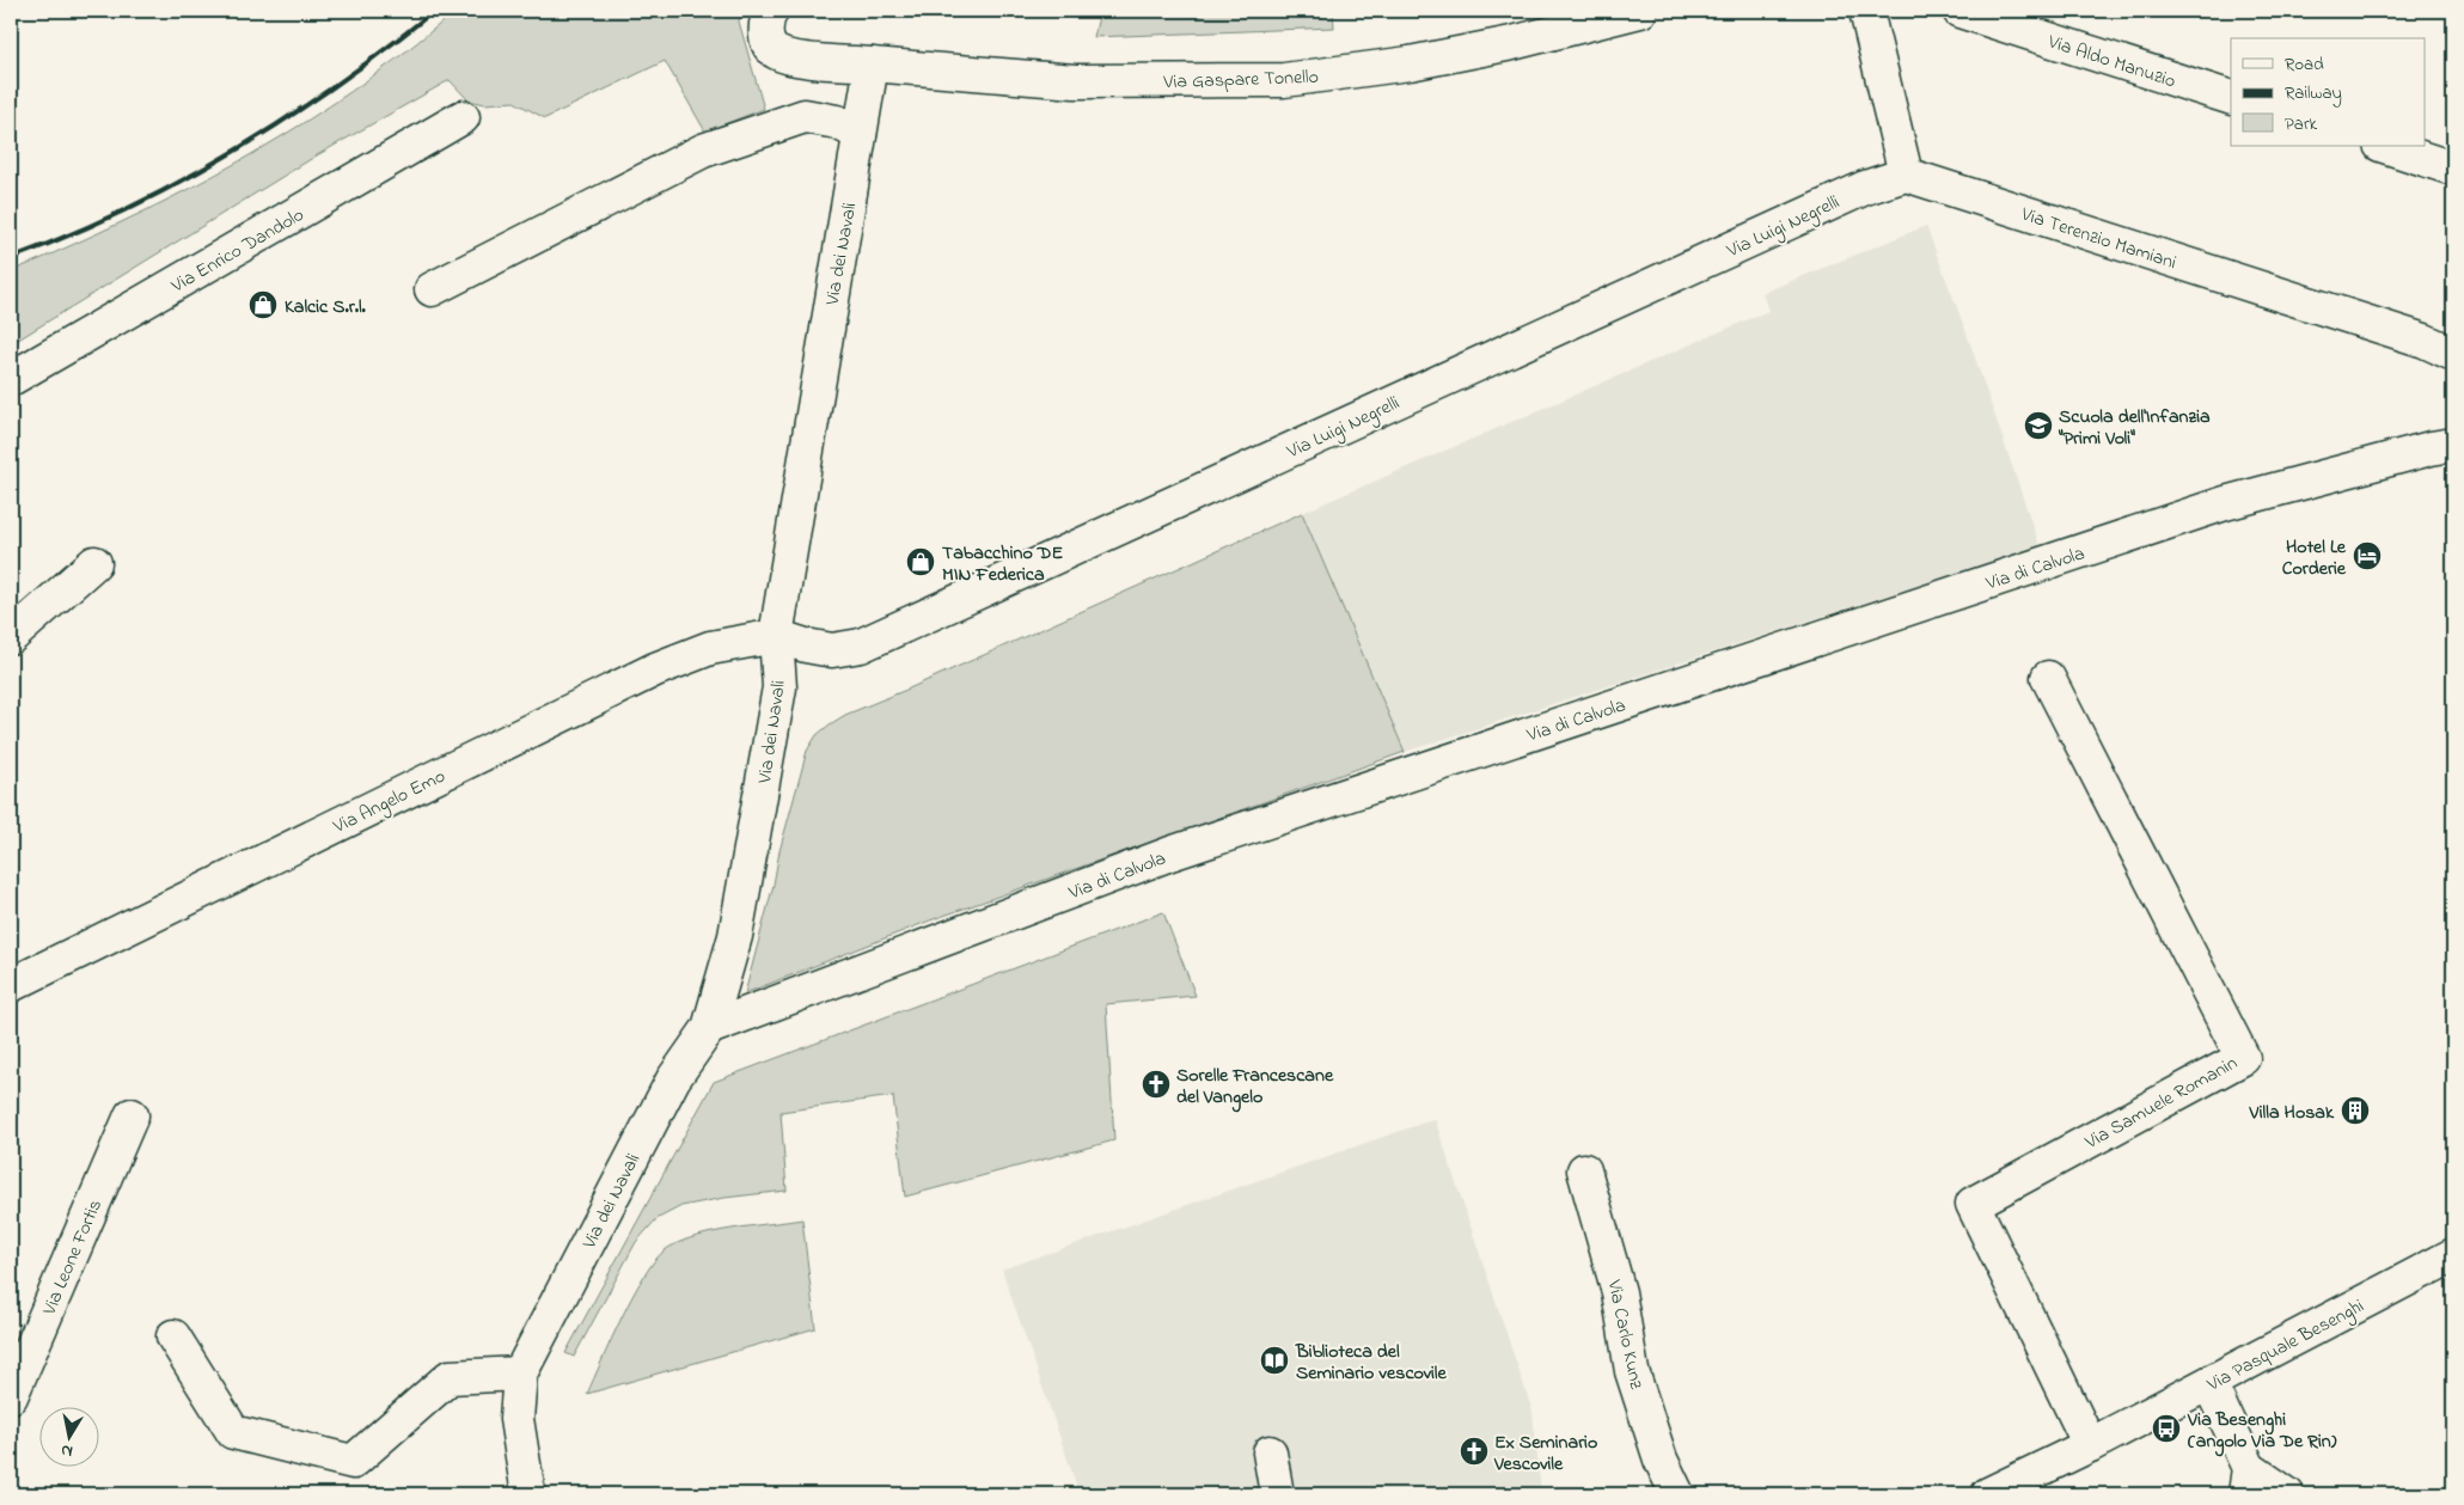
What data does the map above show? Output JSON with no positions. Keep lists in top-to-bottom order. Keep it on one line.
{"streets":{"street":["Via Aldo Manuzio","Via Gaspare Tonello","Via Luigi Negrelli","Via Terenzio Mamiani","Via Enrico Dandolo","Via dei Navali","Via di Calvola","Via Angelo Emo","Via Samuele Romanin","Via Leone Fortis","Via Carlo Kunz","Via Pasquale Besenghi"]},"crossings":[["Via Gaspare Tonello","Via dei Navali"],["Via Luigi Negrelli","Via Terenzio Mamiani"],["Via Luigi Negrelli","Via dei Navali"],["Via Luigi Negrelli","Via Angelo Emo"],["Via dei Navali","Via di Calvola"],["Via dei Navali","Via Angelo Emo"],["Via Samuele Romanin","Via Pasquale Besenghi"]],"places":{"shop":["Kalcic S.r.l.","Tabacchino DE MIN Federica"],"school or university":["Scuola dell'Infanzia \"Primi Voli\""],"hotel":["Hotel Le Corderie"],"church":["Sorelle Francescane del Vangelo","Ex Seminario Vescovile"],"building":["Villa Hosak"],"library":["Biblioteca del Seminario vescovile"],"bus stop":["Via Besenghi (angolo Via De Rin)"]},"legend":["Road","Railway","Park"],"north":"bottom"}
